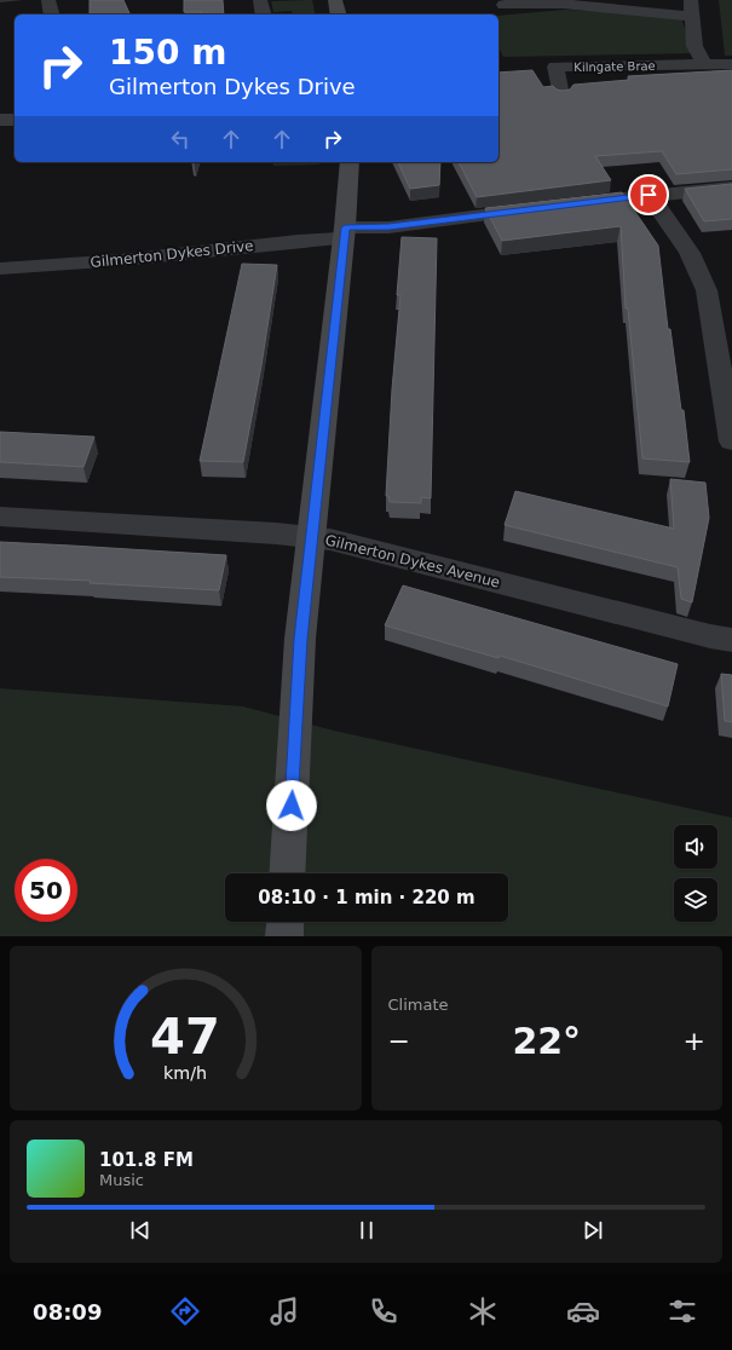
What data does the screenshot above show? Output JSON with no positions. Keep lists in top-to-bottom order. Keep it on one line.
{"streets":{"street":["Kilngate Brae","Gilmerton Dykes Drive","Gilmerton Dykes Avenue"]},"page":{"turn":["150 m","Gilmerton Dykes Drive"],"limit":"50","trip":"08:10 · 1 min · 220 m","tile":"Climate","heat":["−","22°","+"],"song":["101.8 FM","Music"],"tabs":"08:09","gauge":["47","km/h"]}}
